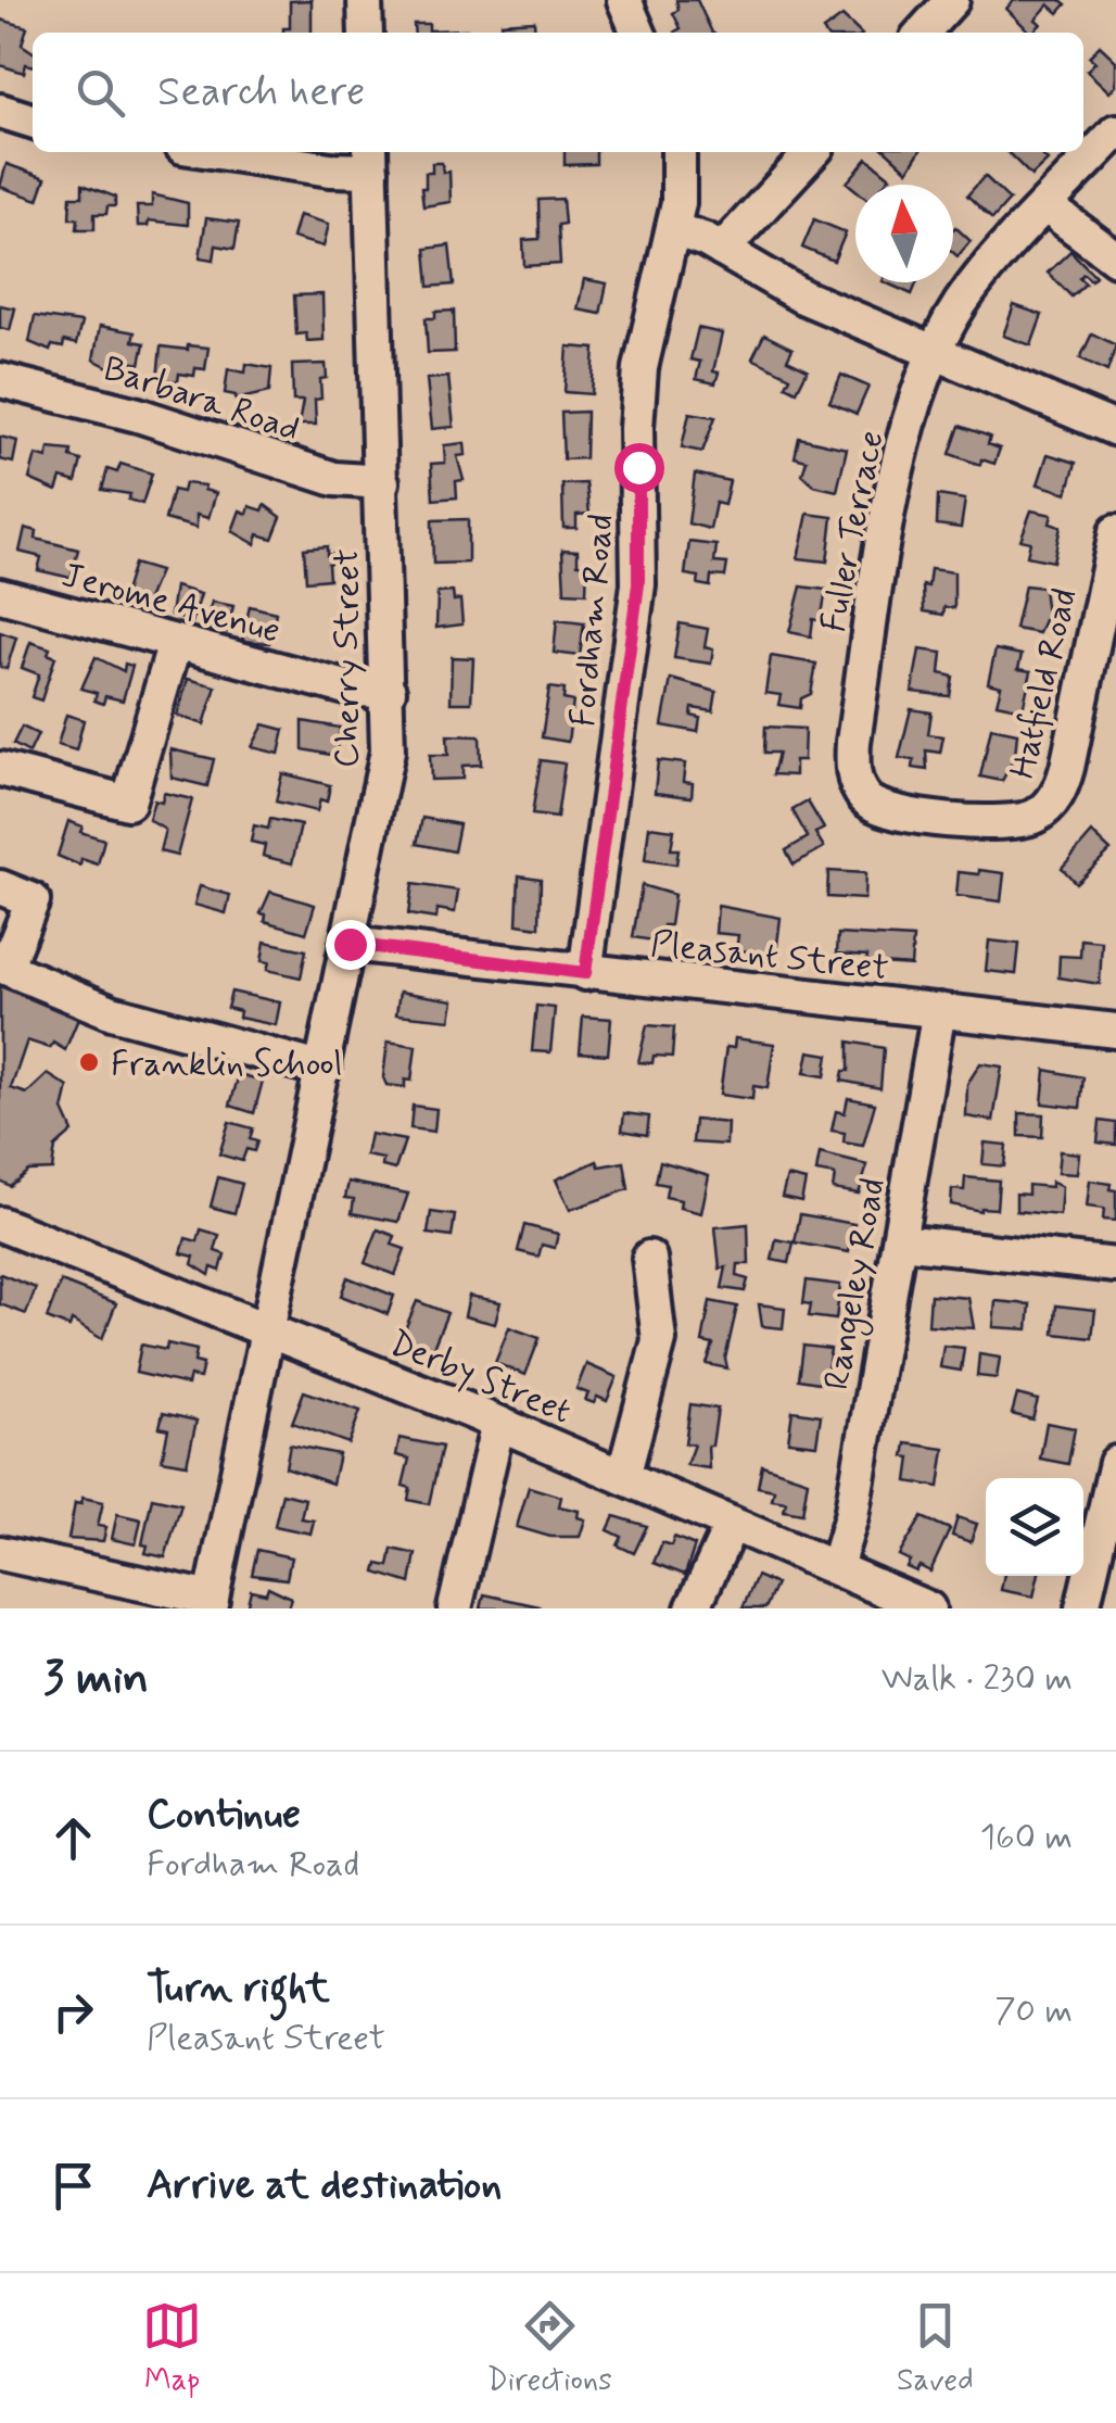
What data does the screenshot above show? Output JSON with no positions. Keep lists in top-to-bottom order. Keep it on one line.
{"streets":{"street":["Barbara Road","Fuller Terrace","Jerome Avenue","Fordham Road","Cherry Street","Hatfield Road","Pleasant Street","Rangeley Road","Derby Street"]},"crossings":[["Barbara Road","Cherry Street"],["Fuller Terrace","Hatfield Road"],["Jerome Avenue","Cherry Street"],["Fordham Road","Pleasant Street"],["Cherry Street","Pleasant Street"],["Cherry Street","Derby Street"],["Pleasant Street","Rangeley Road"],["Rangeley Road","Derby Street"]],"places":["Franklin School"],"north":"top","page":{"search":"Search here","heading":["3 min","Walk · 230 m"],"list":[["Continue","Fordham Road","160 m"],["Turn right","Pleasant Street","70 m"],"Arrive at destination"],"nav":["Map","Directions","Saved"]}}
